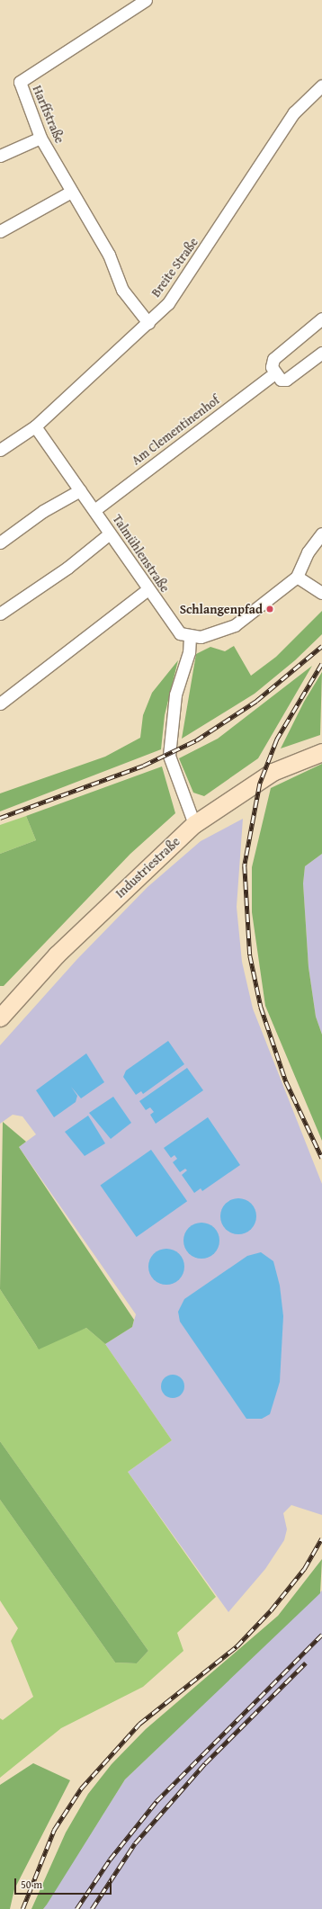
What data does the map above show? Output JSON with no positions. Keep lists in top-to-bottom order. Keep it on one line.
{"streets":{"main road":["Industriestraße"],"street":["Harffstraße","Breite Straße","Am Clementinenhof","Talmühlenstraße"]},"crossings":[["Harffstraße","Breite Straße"],["Breite Straße","Talmühlenstraße"],["Am Clementinenhof","Talmühlenstraße"]],"places":["Schlangenpfad"],"scale_bar":"50 m"}
